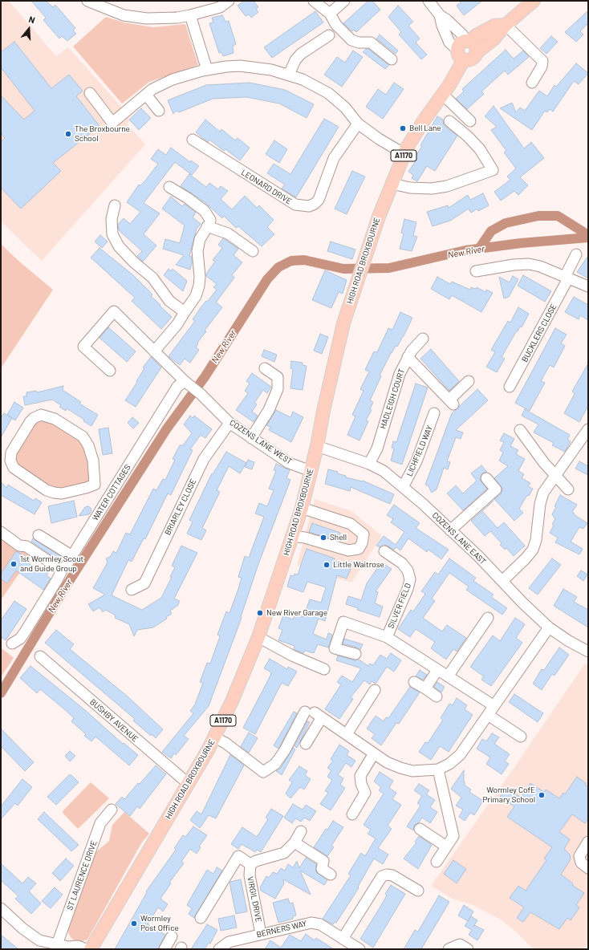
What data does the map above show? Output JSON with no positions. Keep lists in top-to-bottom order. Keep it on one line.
{"streets":{"main road":["A1170","HIGH ROAD BROXBOURNE"],"street":["LEONARD DRIVE","BUCKLERS CLOSE","HADLEIGH COURT","COZENS LANE WEST","LICHFIELD WAY","WATER COTTAGES","BRIARLEY CLOSE","COZENS LANE EAST","SILVER FIELD","BUSHBY AVENUE","ST LAURENCE DRIVE","VIRGIL DRIVE","BERNERS WAY"]},"crossings":[["HIGH ROAD BROXBOURNE","COZENS LANE WEST"],["HIGH ROAD BROXBOURNE","COZENS LANE EAST"],["HIGH ROAD BROXBOURNE","BUSHBY AVENUE"],["HADLEIGH COURT","COZENS LANE EAST"],["COZENS LANE WEST","WATER COTTAGES"],["COZENS LANE WEST","BRIARLEY CLOSE"],["LICHFIELD WAY","COZENS LANE EAST"],["VIRGIL DRIVE","BERNERS WAY"]],"water":["New River"],"places":["Bell Lane","The Broxbourne School","Shell","1st Wormley Scout and Guide Group","Little Waitrose","New River Garage","Wormley CofE Primary School","Wormley Post Office"],"north":"top"}
